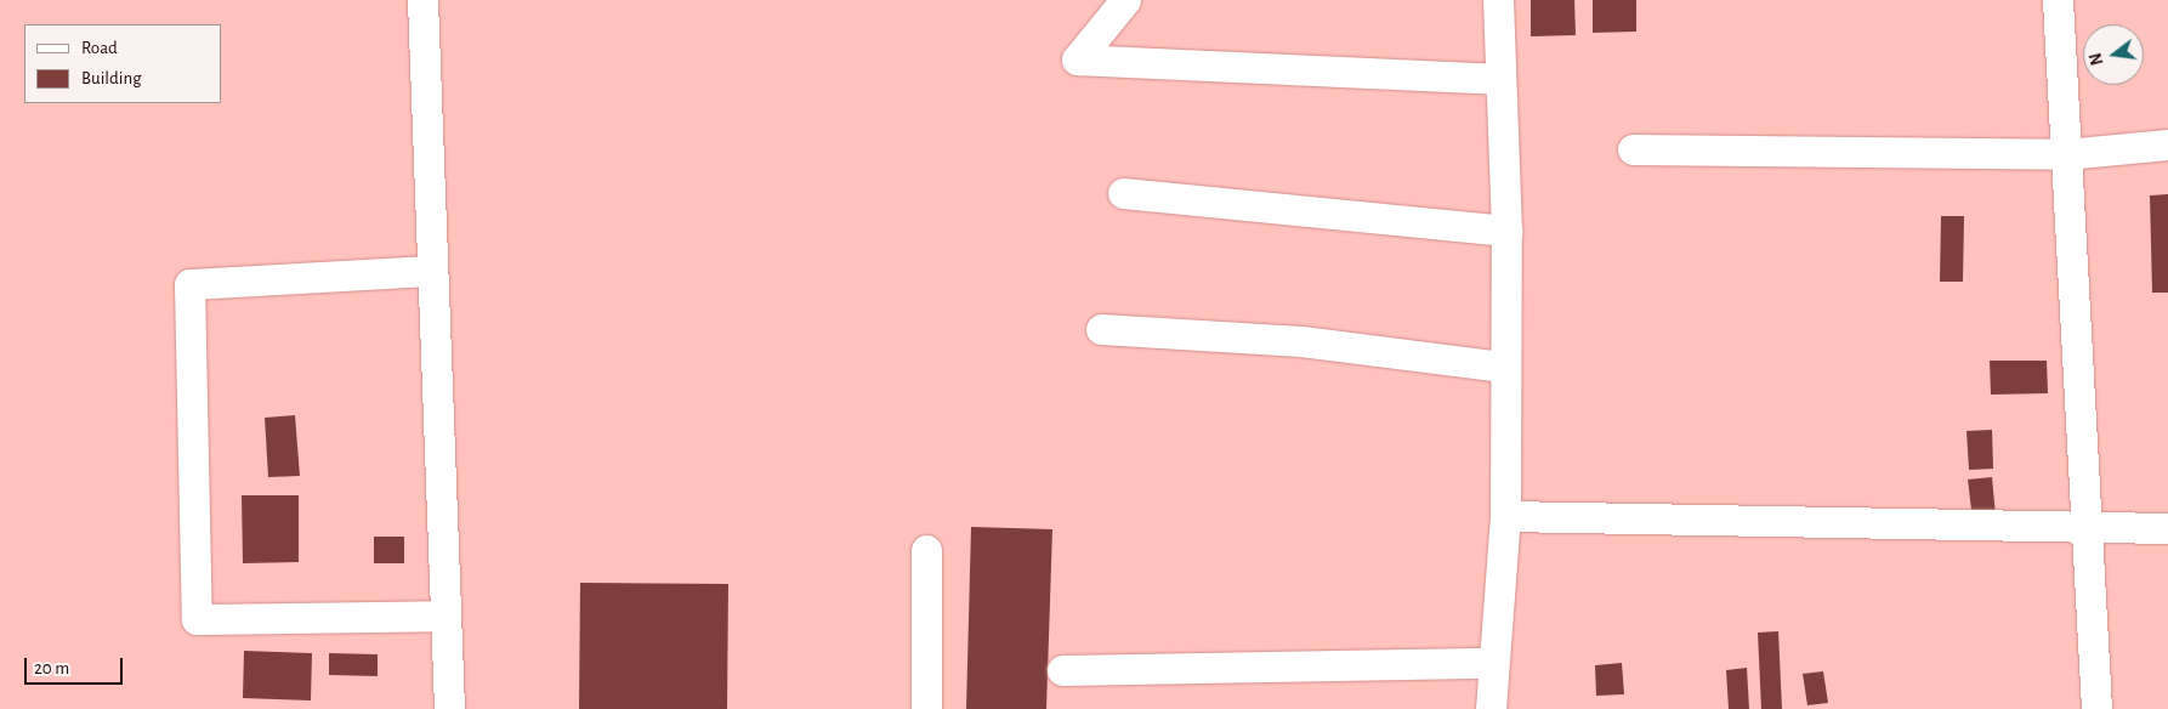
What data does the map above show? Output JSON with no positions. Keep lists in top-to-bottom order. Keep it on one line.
{"legend":["Road","Building"],"scale_bar":"20 m","north":"left"}
